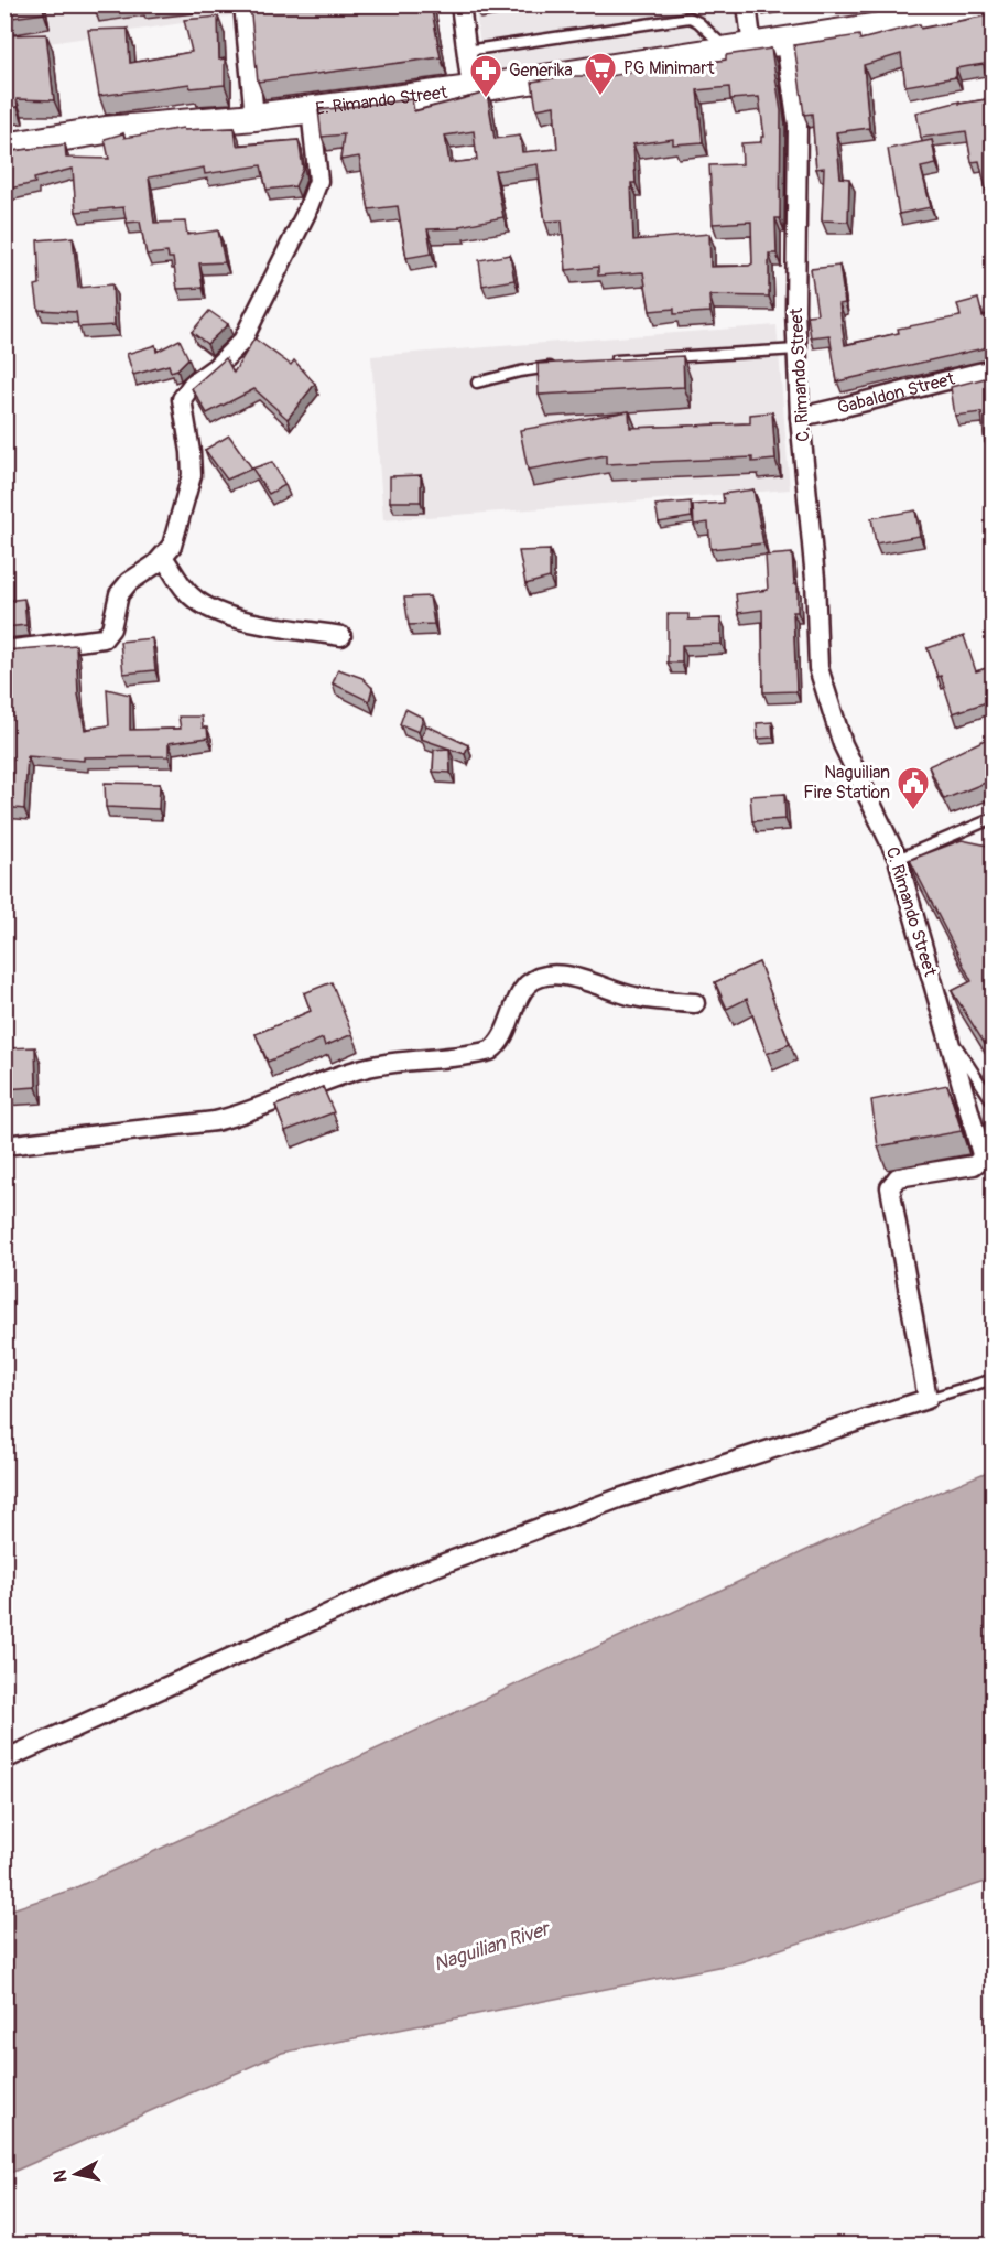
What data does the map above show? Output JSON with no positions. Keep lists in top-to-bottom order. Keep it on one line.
{"streets":{"street":["E. Rimando Street","C. Rimando Street","Gabaldon Street"]},"crossings":[["E. Rimando Street","C. Rimando Street"],["C. Rimando Street","Gabaldon Street"]],"water":["Naguilian River"],"places":{"supermarket":["PG Minimart"],"pharmacy":["Generika"],"public building":["Naguilian Fire Station"]},"north":"left"}
